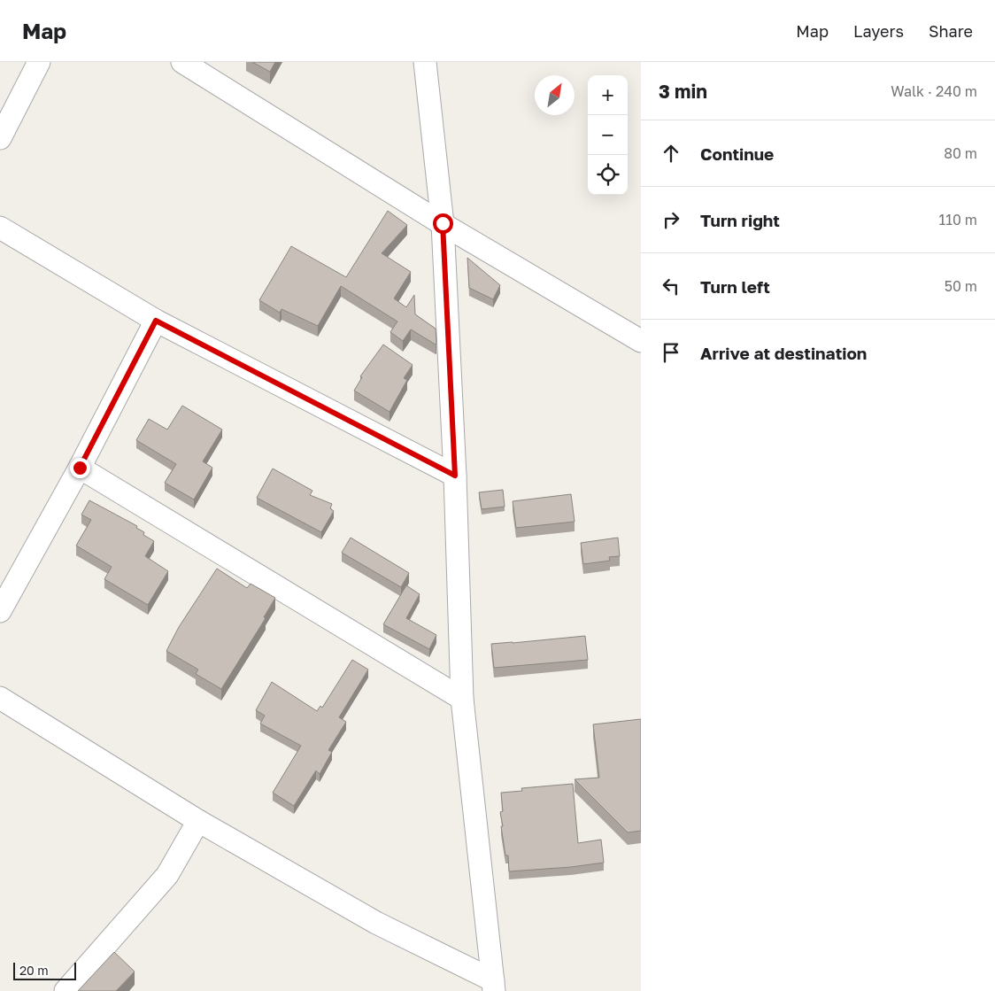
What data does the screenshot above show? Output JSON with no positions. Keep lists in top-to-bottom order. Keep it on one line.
{"scale_bar":"20 m","north":"top right","page":{"header":"Map","nav":["Map","Layers","Share"],"heading":["3 min","Walk · 240 m"],"map_buttons":["+","−"],"list":[["Continue","80 m"],["Turn right","110 m"],["Turn left","50 m"],"Arrive at destination"],"scale":"20 m"}}
